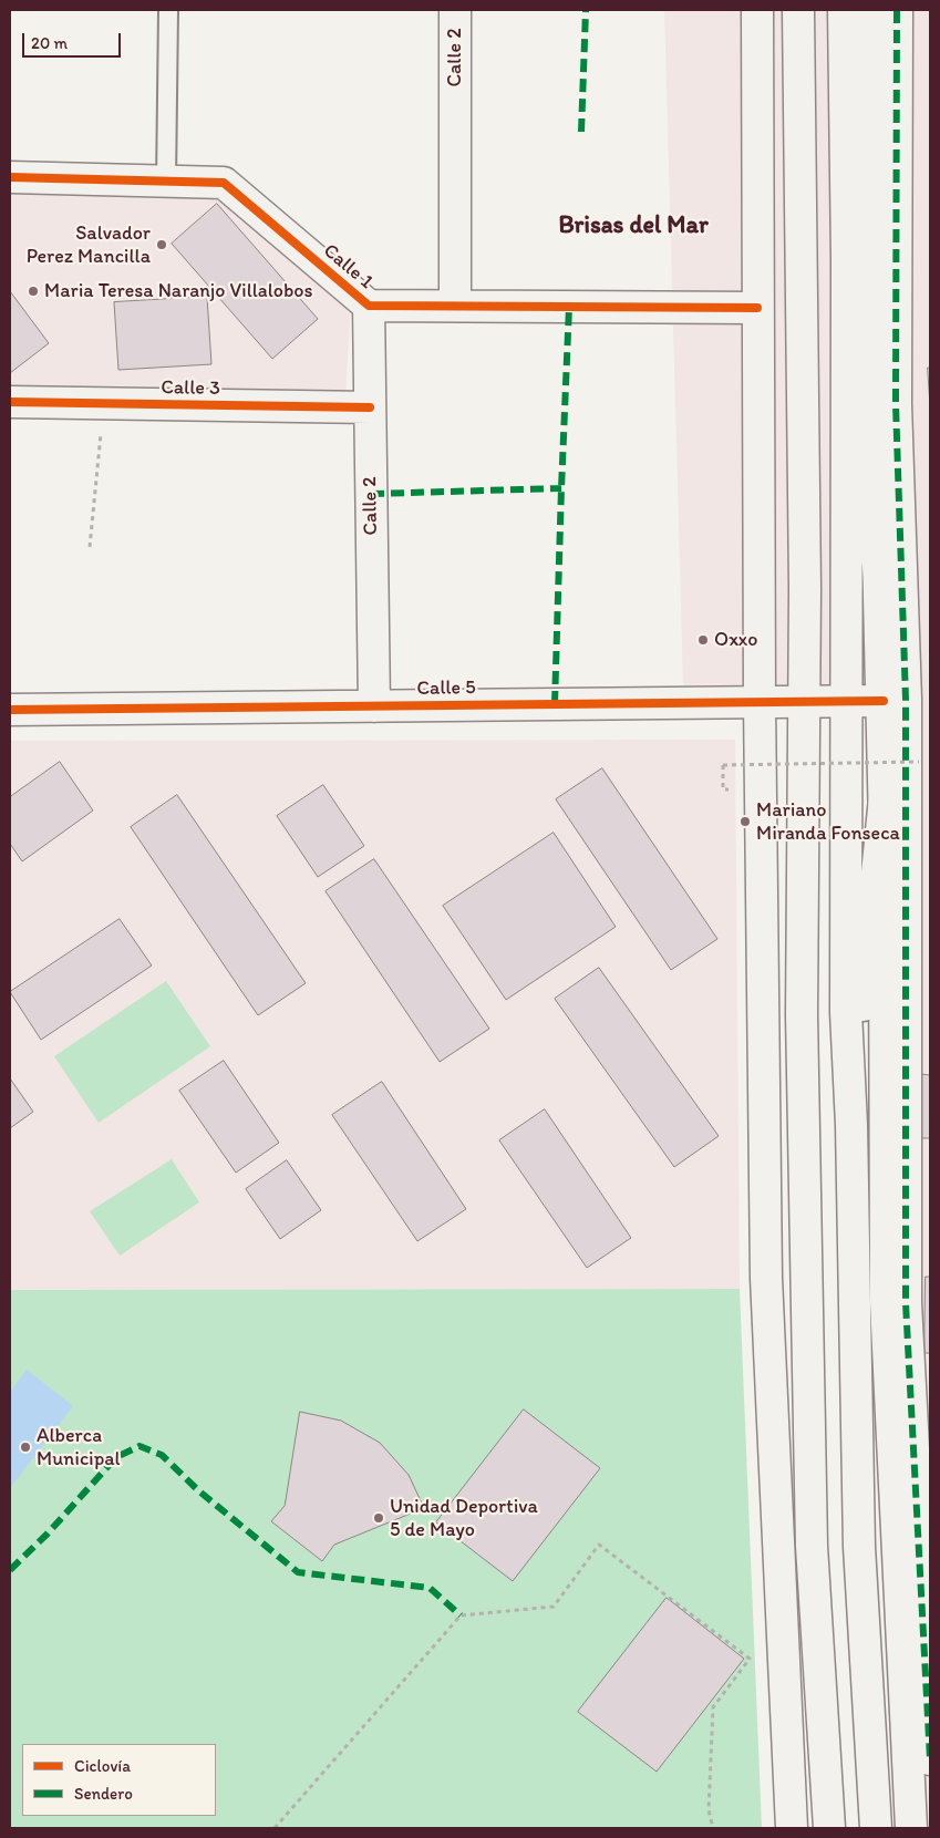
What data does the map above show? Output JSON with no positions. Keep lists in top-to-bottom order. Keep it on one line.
{"streets":{"main road":["Calle 2","Calle 1","Calle 3","Calle 5"]},"crossings":[["Calle 2","Calle 1"],["Calle 2","Calle 3"],["Calle 2","Calle 5"]],"districts":["Brisas del Mar"],"places":["Salvador Perez Mancilla","Maria Teresa Naranjo Villalobos","Oxxo","Mariano Miranda Fonseca","Alberca Municipal","Unidad Deportiva 5 de Mayo"],"legend":["Ciclovía","Sendero"],"scale_bar":"20 m"}
